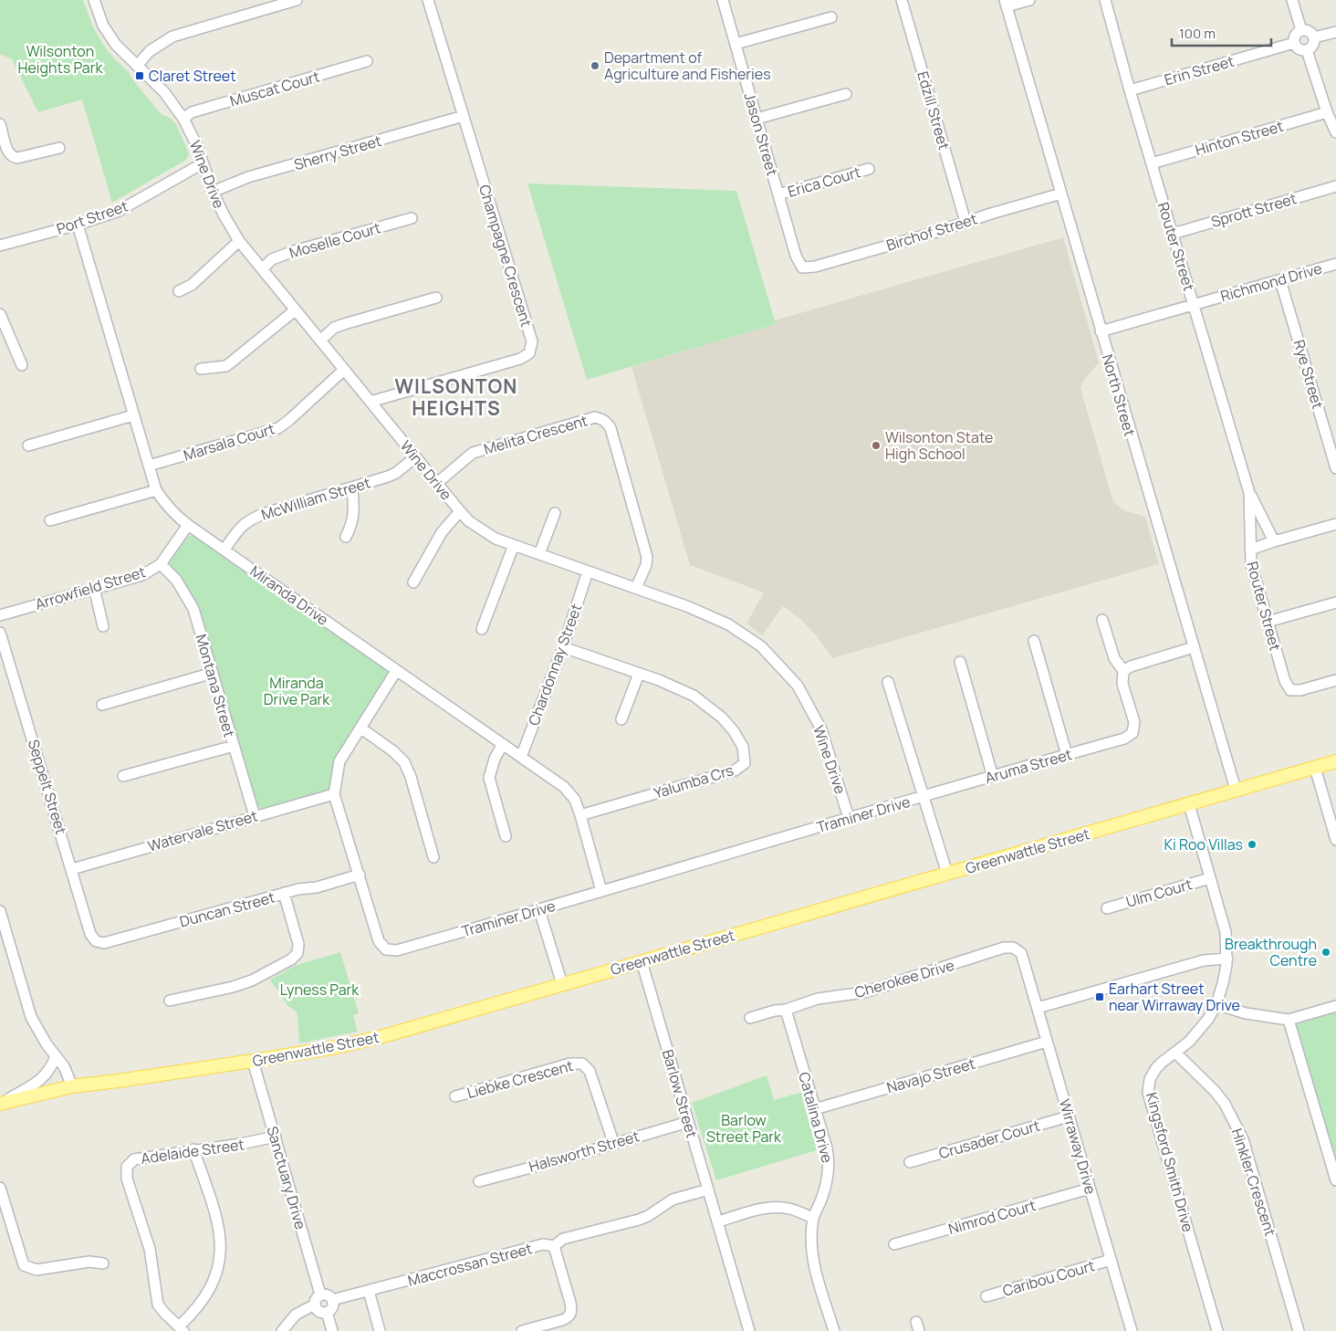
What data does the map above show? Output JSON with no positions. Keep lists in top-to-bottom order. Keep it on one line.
{"streets":{"main road":["Greenwattle Street"],"street":["Erin Street","Muscat Court","Edzill Street","Jason Street","Hinton Street","Sherry Street","Wine Drive","Erica Court","Sprott Street","Port Street","Birchof Street","Moselle Court","Router Street","Champagne Crescent","Richmond Drive","Rye Street","North Street","Melita Crescent","Marsala Court","McWilliam Street","Arrowfield Street","Miranda Drive","Chardonnay Street","Montana Street","Aruma Street","Yalumba Crs","Seppelt Street","Traminer Drive","Watervale Street","Ulm Court","Duncan Street","Cherokee Drive","Navajo Street","Liebke Crescent","Barlow Street","Catalina Drive","Crusader Court","Wirraway Drive","Adelaide Street","Halsworth Street","Kingsford Smith Drive","Sanctuary Drive","Hinkler Crescent","Nimrod Court","Maccrossan Street","Caribou Court"]},"crossings":[["Erin Street","Router Street"],["Muscat Court","Wine Drive"],["Edzill Street","Birchof Street"],["Jason Street","Erica Court"],["Jason Street","Birchof Street"],["Hinton Street","Router Street"],["Sherry Street","Wine Drive"],["Sherry Street","Champagne Crescent"],["Wine Drive","Port Street"],["Wine Drive","Moselle Court"],["Wine Drive","Champagne Crescent"],["Wine Drive","Melita Crescent"],["Wine Drive","Marsala Court"],["Wine Drive","McWilliam Street"],["Wine Drive","Chardonnay Street"],["Wine Drive","Traminer Drive"],["Sprott Street","Router Street"],["Port Street","Miranda Drive"],["Birchof Street","North Street"],["Router Street","Richmond Drive"],["Richmond Drive","Rye Street"],["Richmond Drive","North Street"],["North Street","Greenwattle Street"],["Marsala Court","Miranda Drive"],["McWilliam Street","Miranda Drive"],["Arrowfield Street","Miranda Drive"],["Arrowfield Street","Montana Street"],["Miranda Drive","Chardonnay Street"],["Miranda Drive","Yalumba Crs"],["Miranda Drive","Traminer Drive"],["Chardonnay Street","Yalumba Crs"],["Montana Street","Watervale Street"],["Aruma Street","Traminer Drive"],["Seppelt Street","Watervale Street"],["Seppelt Street","Duncan Street"],["Traminer Drive","Watervale Street"],["Traminer Drive","Duncan Street"],["Greenwattle Street","Barlow Street"],["Greenwattle Street","Kingsford Smith Drive"],["Greenwattle Street","Sanctuary Drive"],["Ulm Court","Kingsford Smith Drive"],["Cherokee Drive","Catalina Drive"],["Cherokee Drive","Wirraway Drive"],["Navajo Street","Catalina Drive"],["Navajo Street","Wirraway Drive"],["Liebke Crescent","Halsworth Street"],["Barlow Street","Halsworth Street"],["Barlow Street","Maccrossan Street"],["Crusader Court","Wirraway Drive"],["Wirraway Drive","Nimrod Court"],["Wirraway Drive","Caribou Court"],["Adelaide Street","Sanctuary Drive"],["Kingsford Smith Drive","Hinkler Crescent"],["Sanctuary Drive","Maccrossan Street"]],"districts":["WILSONTON HEIGHTS"],"parks":["Wilsonton Heights Park","Miranda Drive Park","Lyness Park","Barlow Street Park"],"places":{"other":["Department of Agriculture and Fisheries","Wilsonton State High School","Ki Roo Villas","Breakthrough Centre"],"transit":["Claret Street","Earhart Street near Wirraway Drive"]},"scale_bar":"100 m"}
